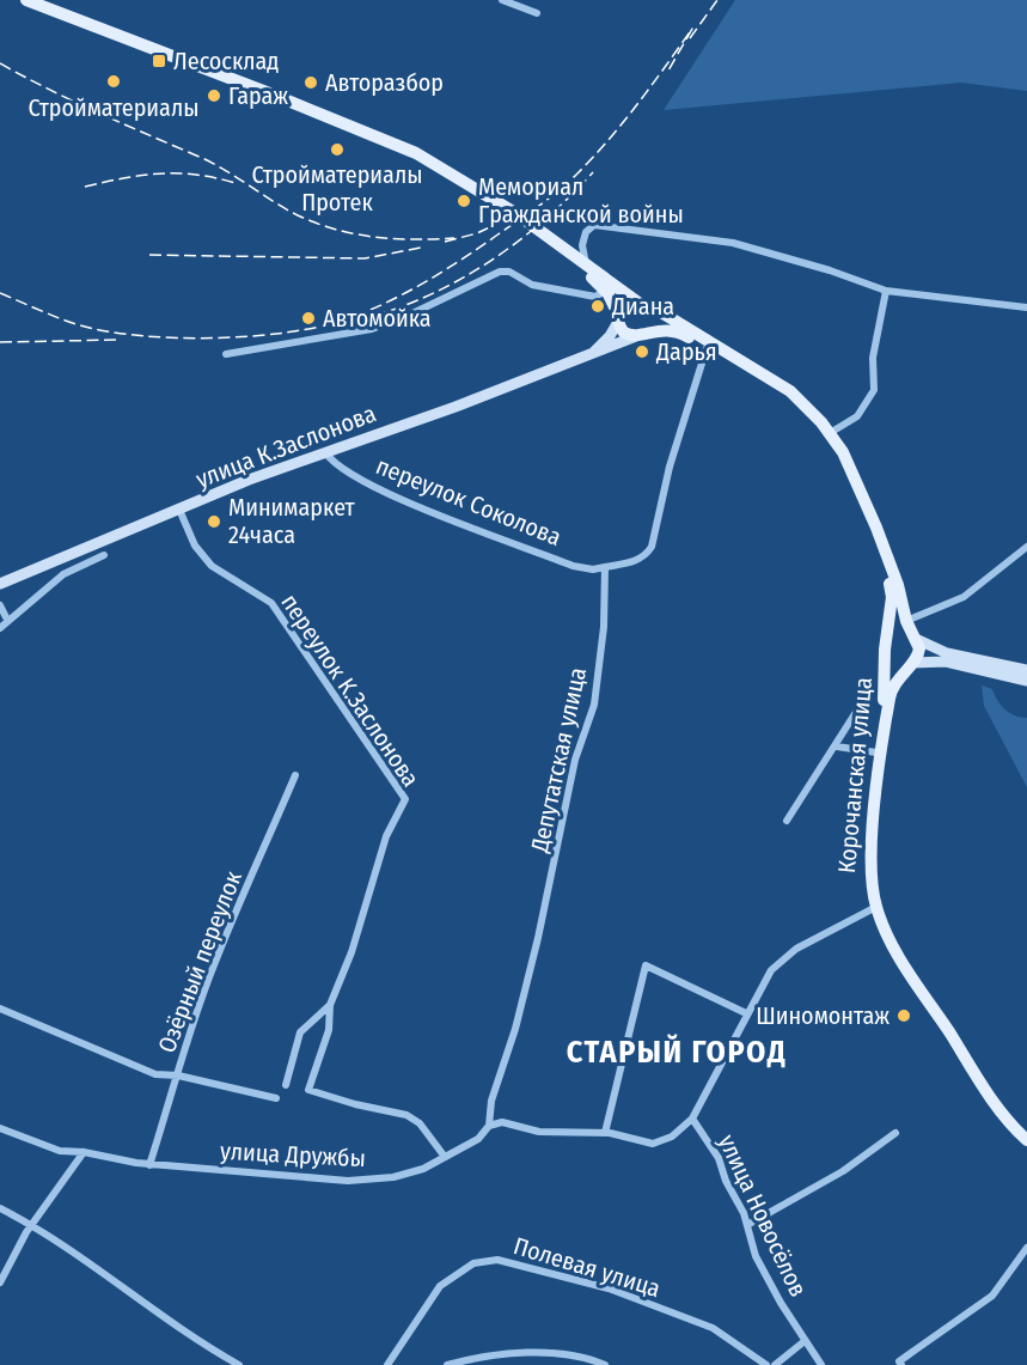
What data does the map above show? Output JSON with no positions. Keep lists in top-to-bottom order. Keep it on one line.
{"streets":{"main road":["Корочанская улица"],"street":["улица К.Заслонова","переулок Соколова","переулок К.Заслонова","Депутатская улица","Озёрный переулок","улица Дружбы","улица Новосёлов","Полевая улица"]},"crossings":[["улица К.Заслонова","переулок Соколова"],["улица К.Заслонова","переулок К.Заслонова"],["переулок Соколова","Депутатская улица"],["переулок К.Заслонова","улица Дружбы"],["Депутатская улица","улица Дружбы"],["Озёрный переулок","улица Дружбы"]],"districts":["СТАРЫЙ ГОРОД"],"places":{"transit":["Лесосклад"],"other":["Стройматериалы","Авторазбор","Гараж","Стройматериалы Протек","Мемориал Гражданской войны","Диана","Автомойка","Дарья","Минимаркет 24часа","Шиномонтаж"]}}
